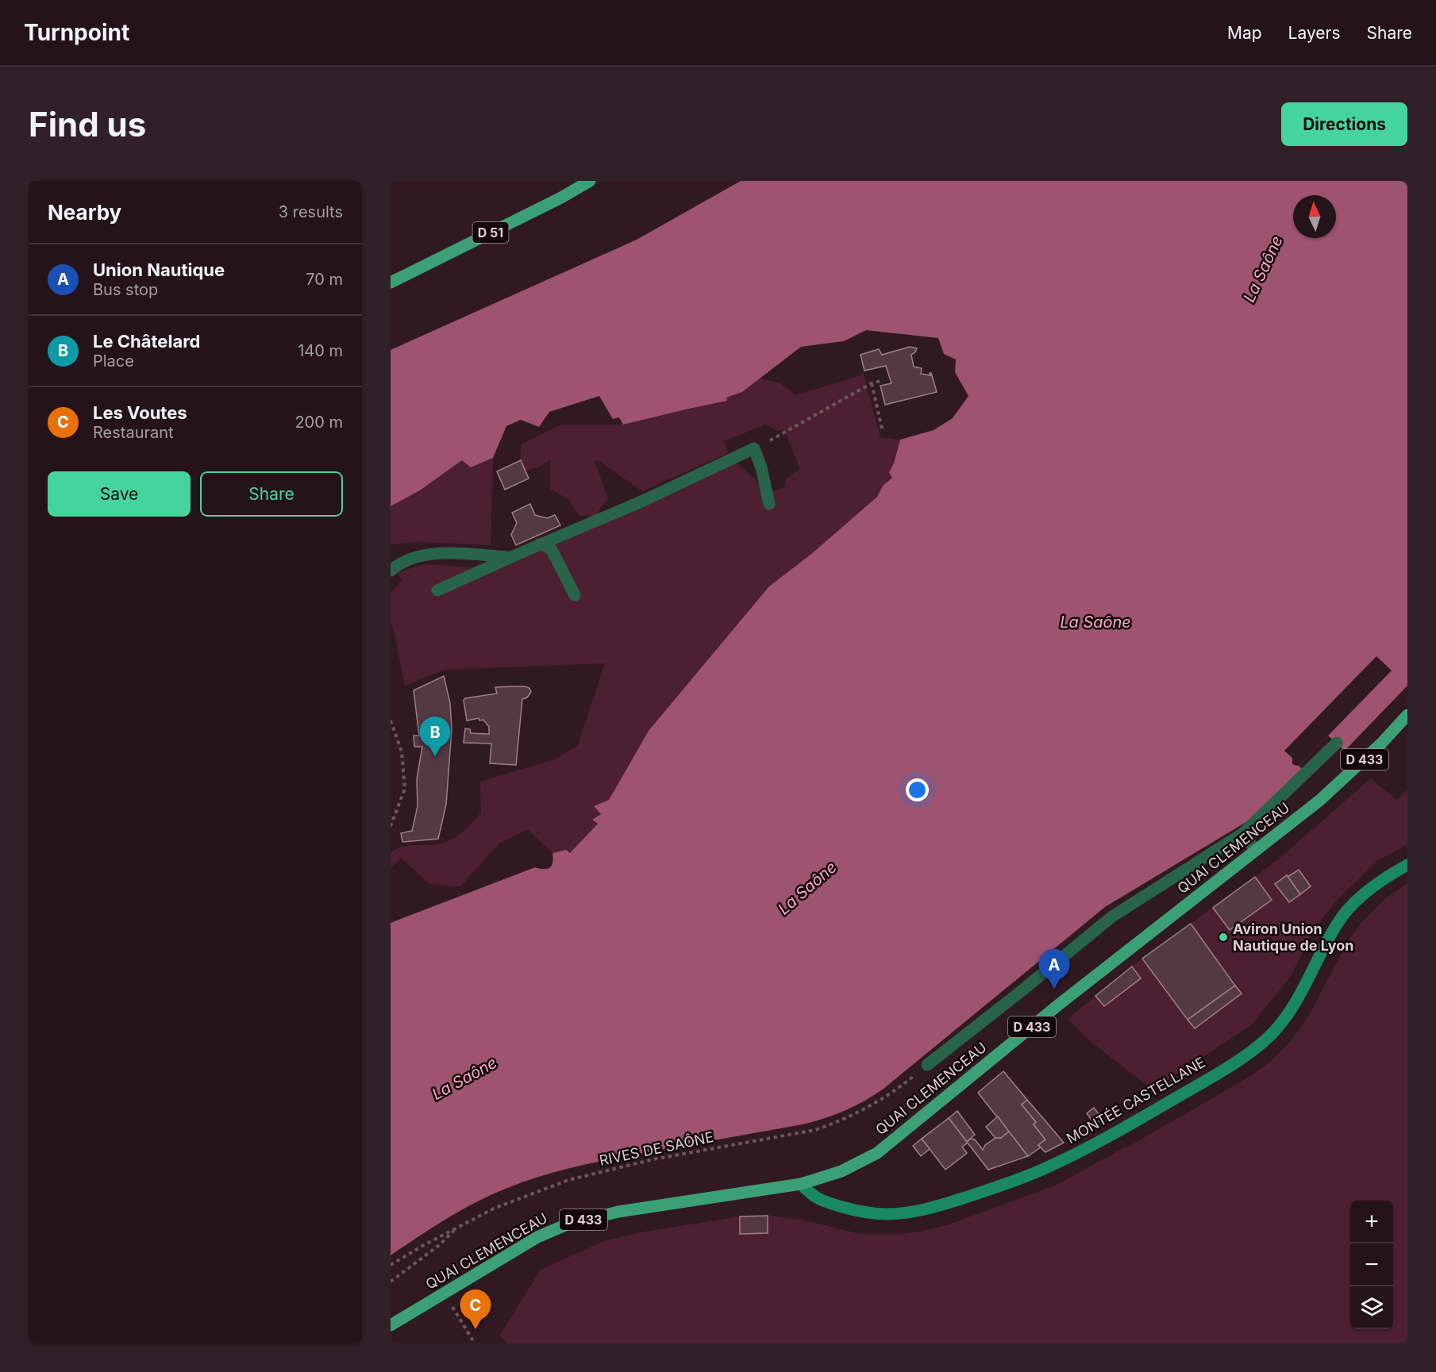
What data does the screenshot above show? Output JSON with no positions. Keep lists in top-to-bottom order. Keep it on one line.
{"streets":{"main road":["D 51","D 433","QUAI CLEMENCEAU","MONTÉE CASTELLANE"],"path":["RIVES DE SAÔNE"]},"crossings":[["QUAI CLEMENCEAU","MONTÉE CASTELLANE"]],"water":["La Saône"],"places":["Aviron Union Nautique de Lyon"],"north":"top","page":{"header":"Turnpoint","nav":["Map","Layers","Share"],"buttons":["Directions",["Save","Share"]],"title":"Find us","heading":["Nearby","3 results"],"list":[{"mark":"A","name":"Union Nautique","note":"Bus stop","value":"70 m"},{"mark":"B","name":"Le Châtelard","note":"Place","value":"140 m"},{"mark":"C","name":"Les Voutes","note":"Restaurant","value":"200 m"}],"pins":["B","A","C"],"map_buttons":["+","−"]}}
